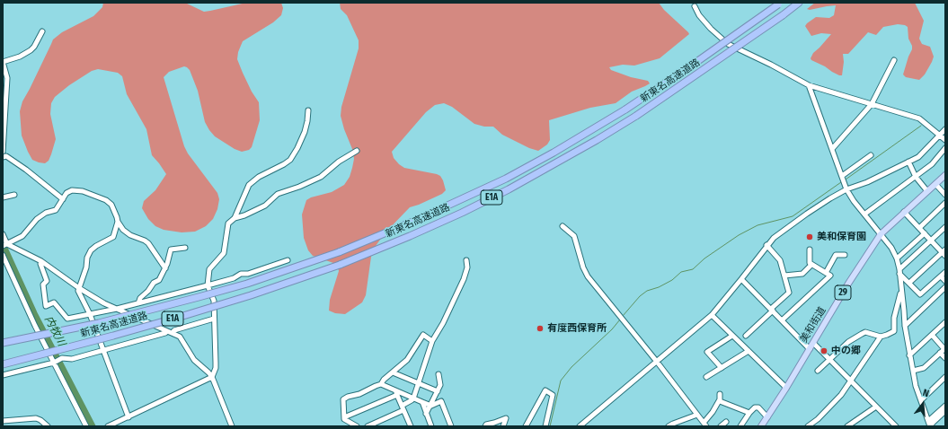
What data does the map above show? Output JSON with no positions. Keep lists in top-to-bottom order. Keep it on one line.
{"streets":{"highway":["新東名高速道路","E1A"],"main road":["29","美和街道"]},"water":["内牧川"],"places":["美和保育園","有度西保育所","中の郷"],"north":"top"}
